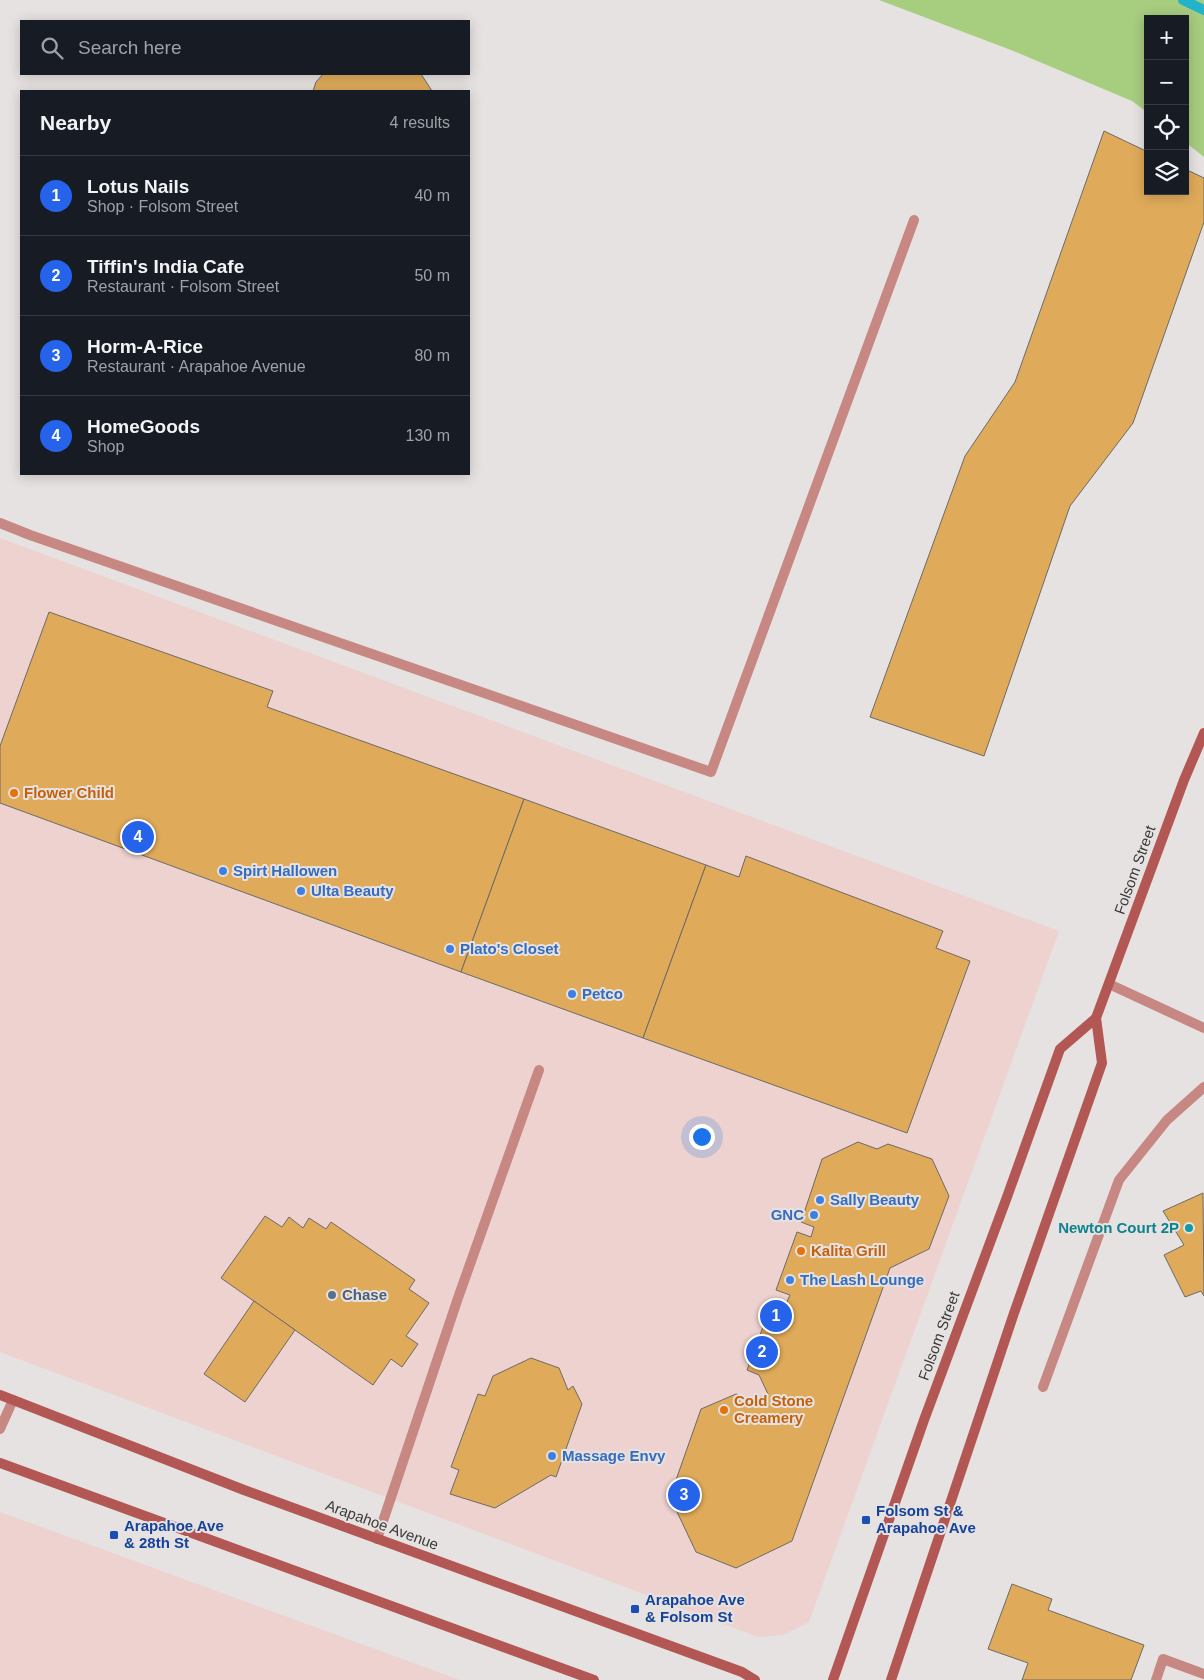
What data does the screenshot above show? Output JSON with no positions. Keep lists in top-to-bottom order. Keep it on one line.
{"streets":{"main road":["Folsom Street","Arapahoe Avenue"]},"places":{"other":["Flower Child","Spirt Hallowen","Ulta Beauty","Plato's Closet","Petco","Sally Beauty","GNC","Newton Court 2P","Kalita Grill","The Lash Lounge","Chase","Cold Stone Creamery","Massage Envy"],"transit":["Folsom St & Arapahoe Ave","Arapahoe Ave & 28th St","Arapahoe Ave & Folsom St"]},"page":{"map_buttons":["+","−"],"search":"Search here","heading":["Nearby","4 results"],"list":[{"mark":"1","name":"Lotus Nails","note":"Shop · Folsom Street","value":"40 m"},{"mark":"2","name":"Tiffin's India Cafe","note":"Restaurant · Folsom Street","value":"50 m"},{"mark":"3","name":"Horm-A-Rice","note":"Restaurant · Arapahoe Avenue","value":"80 m"},{"mark":"4","name":"HomeGoods","note":"Shop","value":"130 m"}],"pins":["4","1","2","3"]}}
